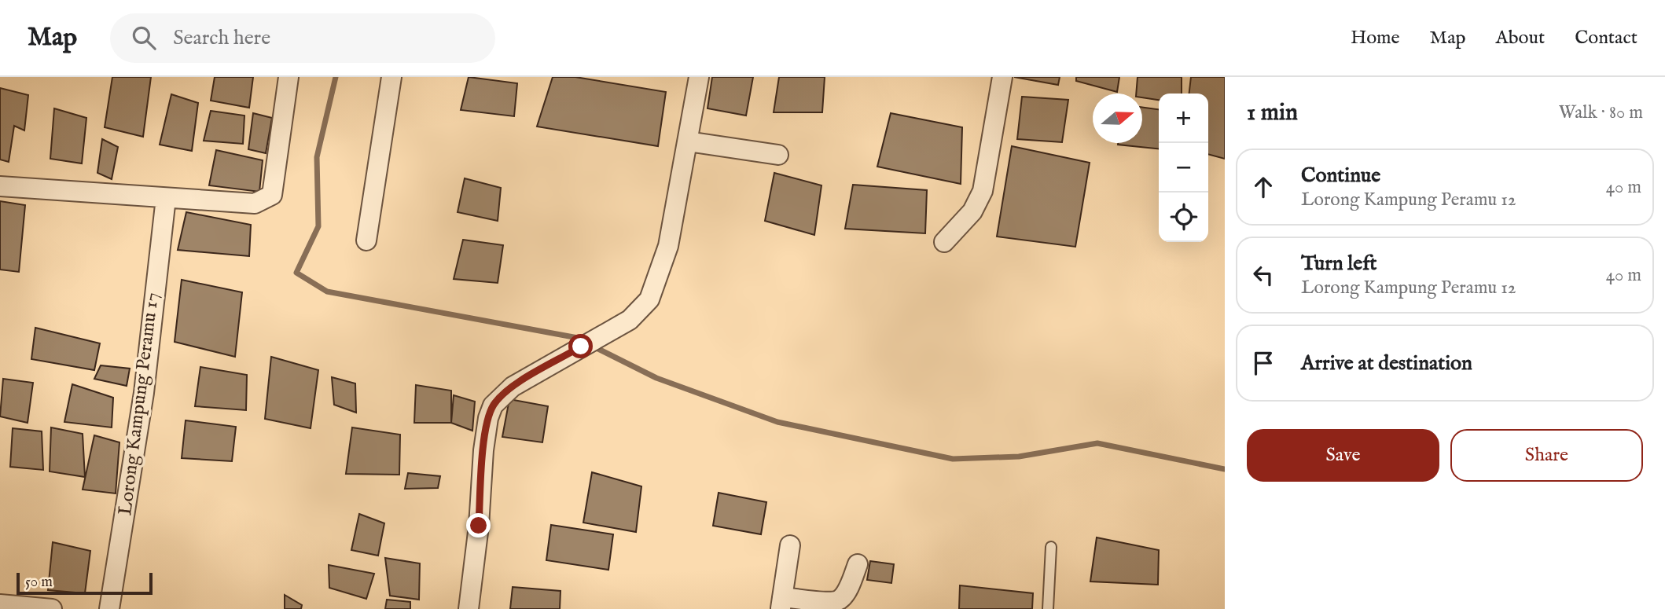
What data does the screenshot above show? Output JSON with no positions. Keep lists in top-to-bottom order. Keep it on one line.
{"streets":{"street":["Lorong Kampung Peramu 17"]},"scale_bar":"50 m","north":"right","page":{"header":"Map","search":"Search here","nav":["Home","Map","About","Contact"],"heading":["1 min","Walk · 80 m"],"map_buttons":["+","−"],"list":[["Continue","Lorong Kampung Peramu 12","40 m"],["Turn left","Lorong Kampung Peramu 12","40 m"],"Arrive at destination"],"buttons":["Save","Share"],"scale":"50 m"}}
